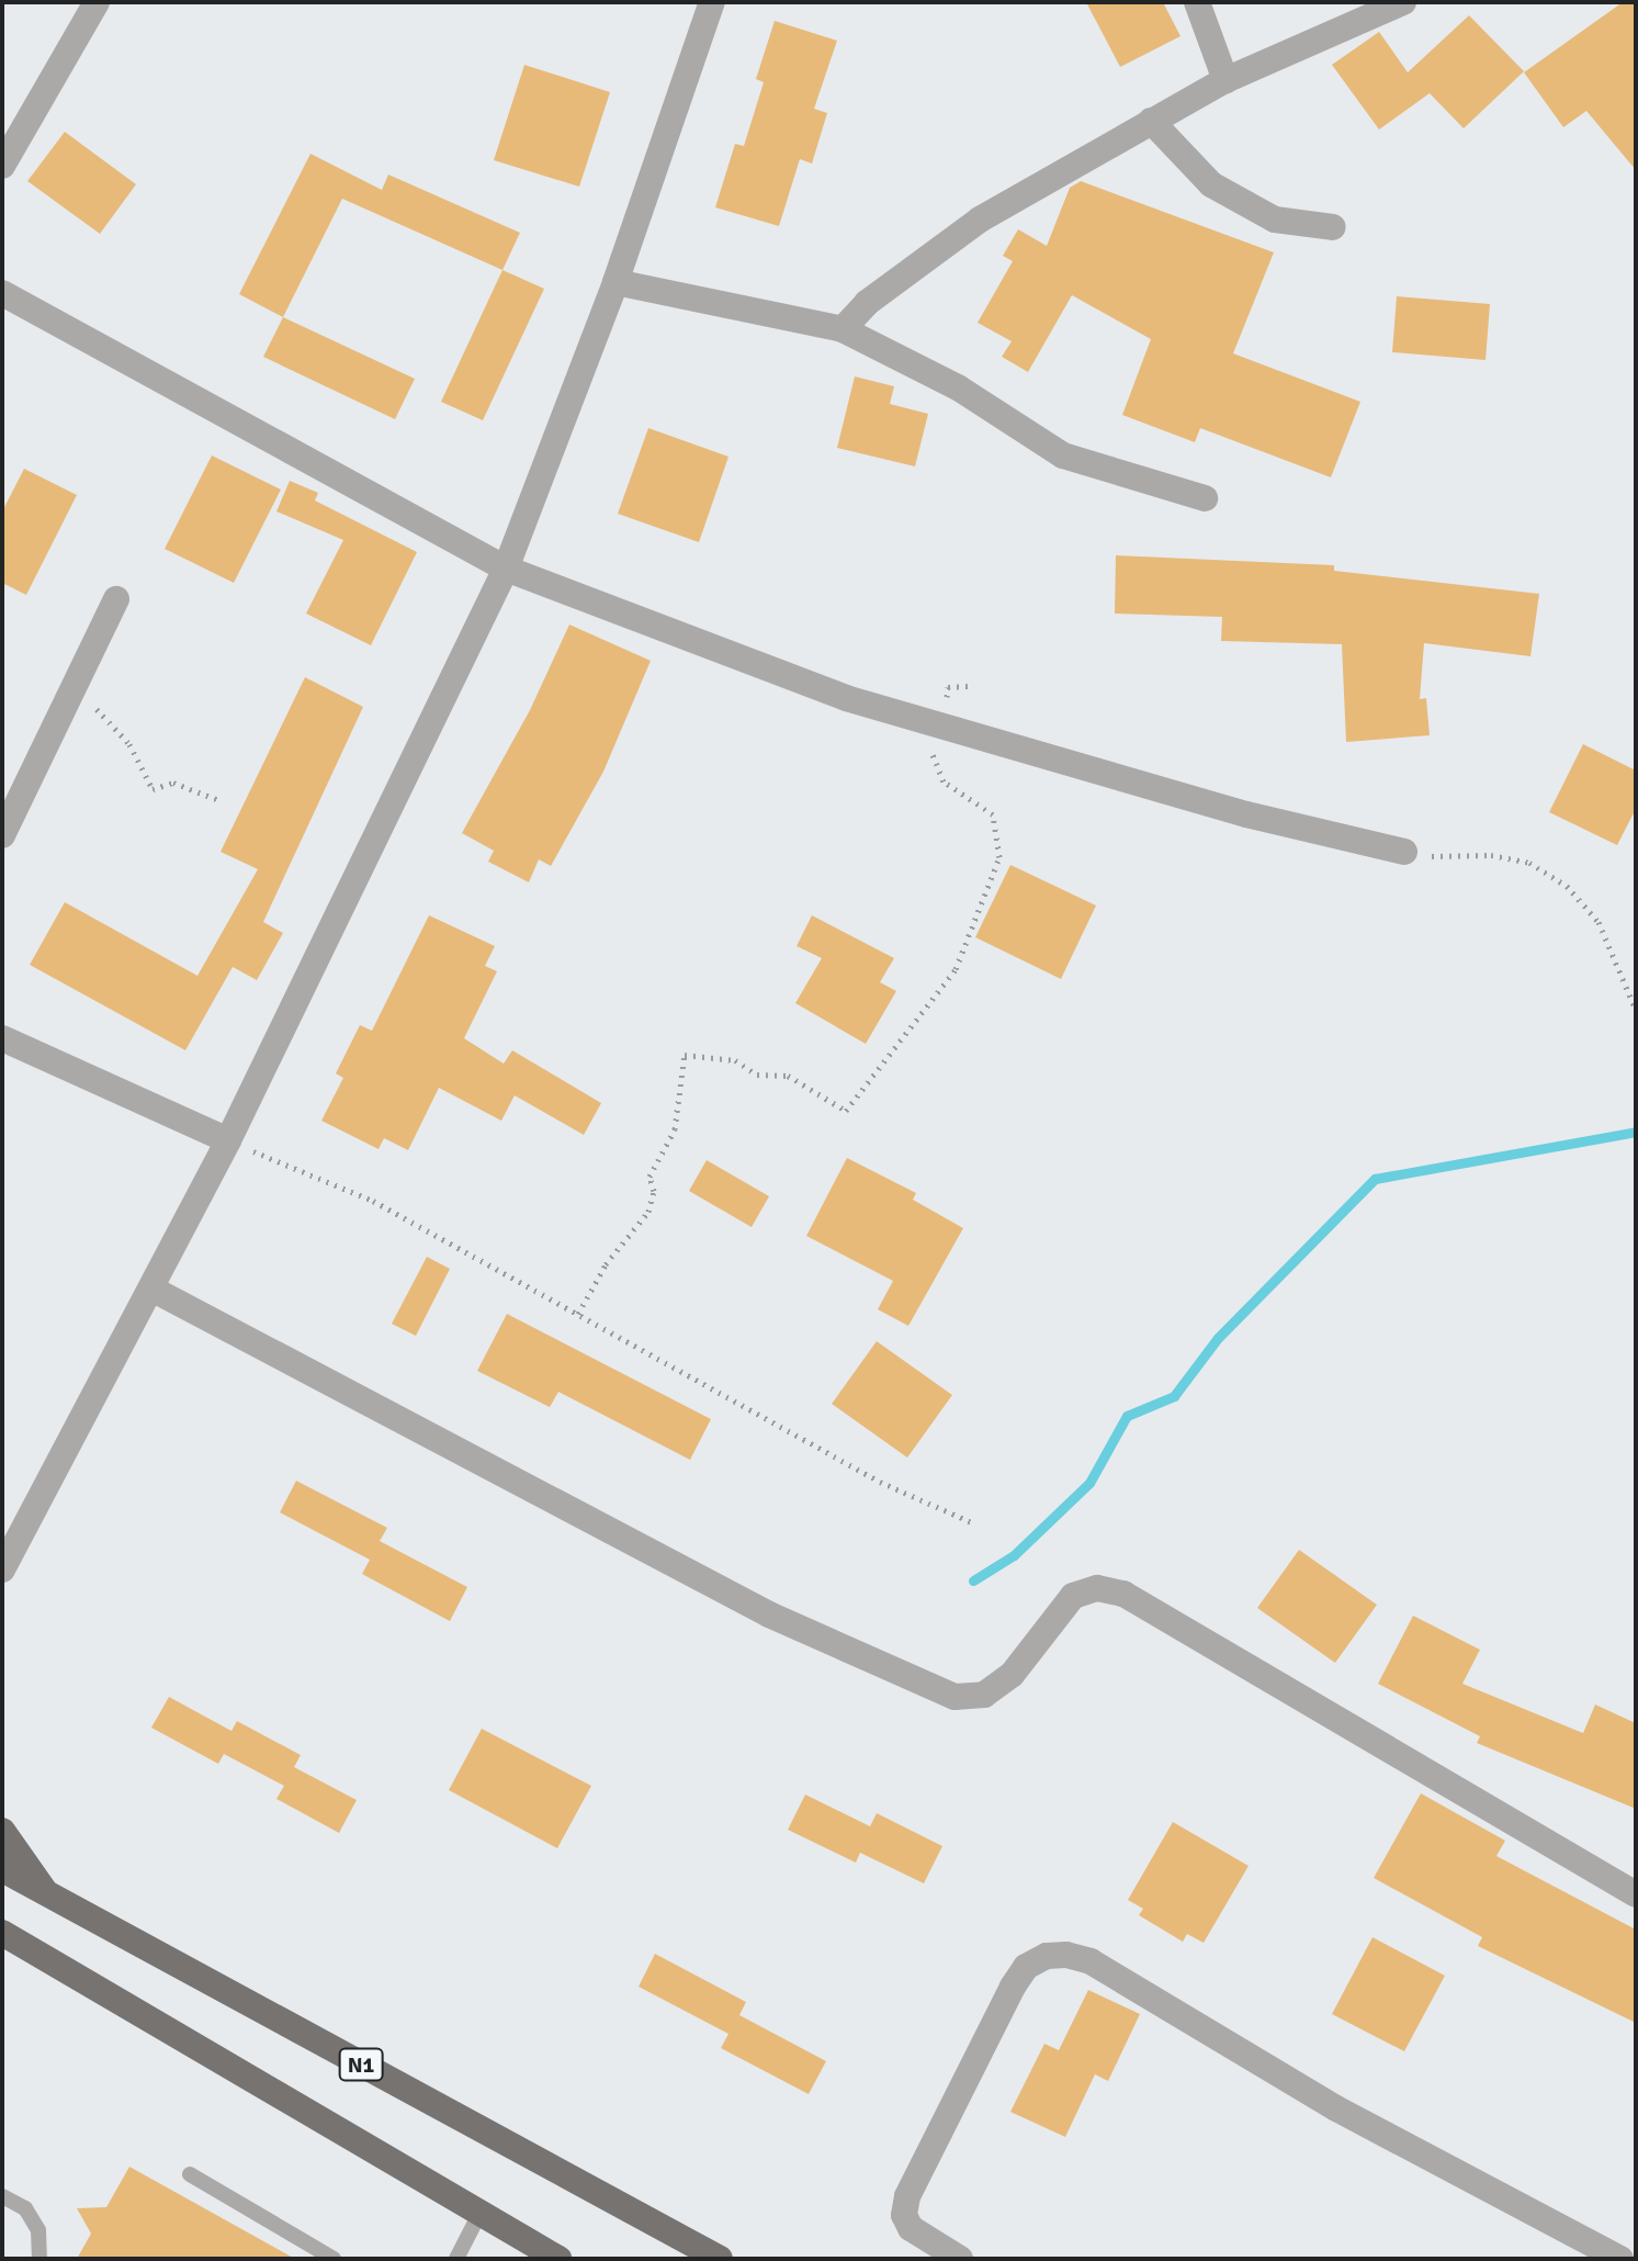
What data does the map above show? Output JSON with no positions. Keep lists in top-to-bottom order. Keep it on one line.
{"streets":{"main road":["N1"]}}
